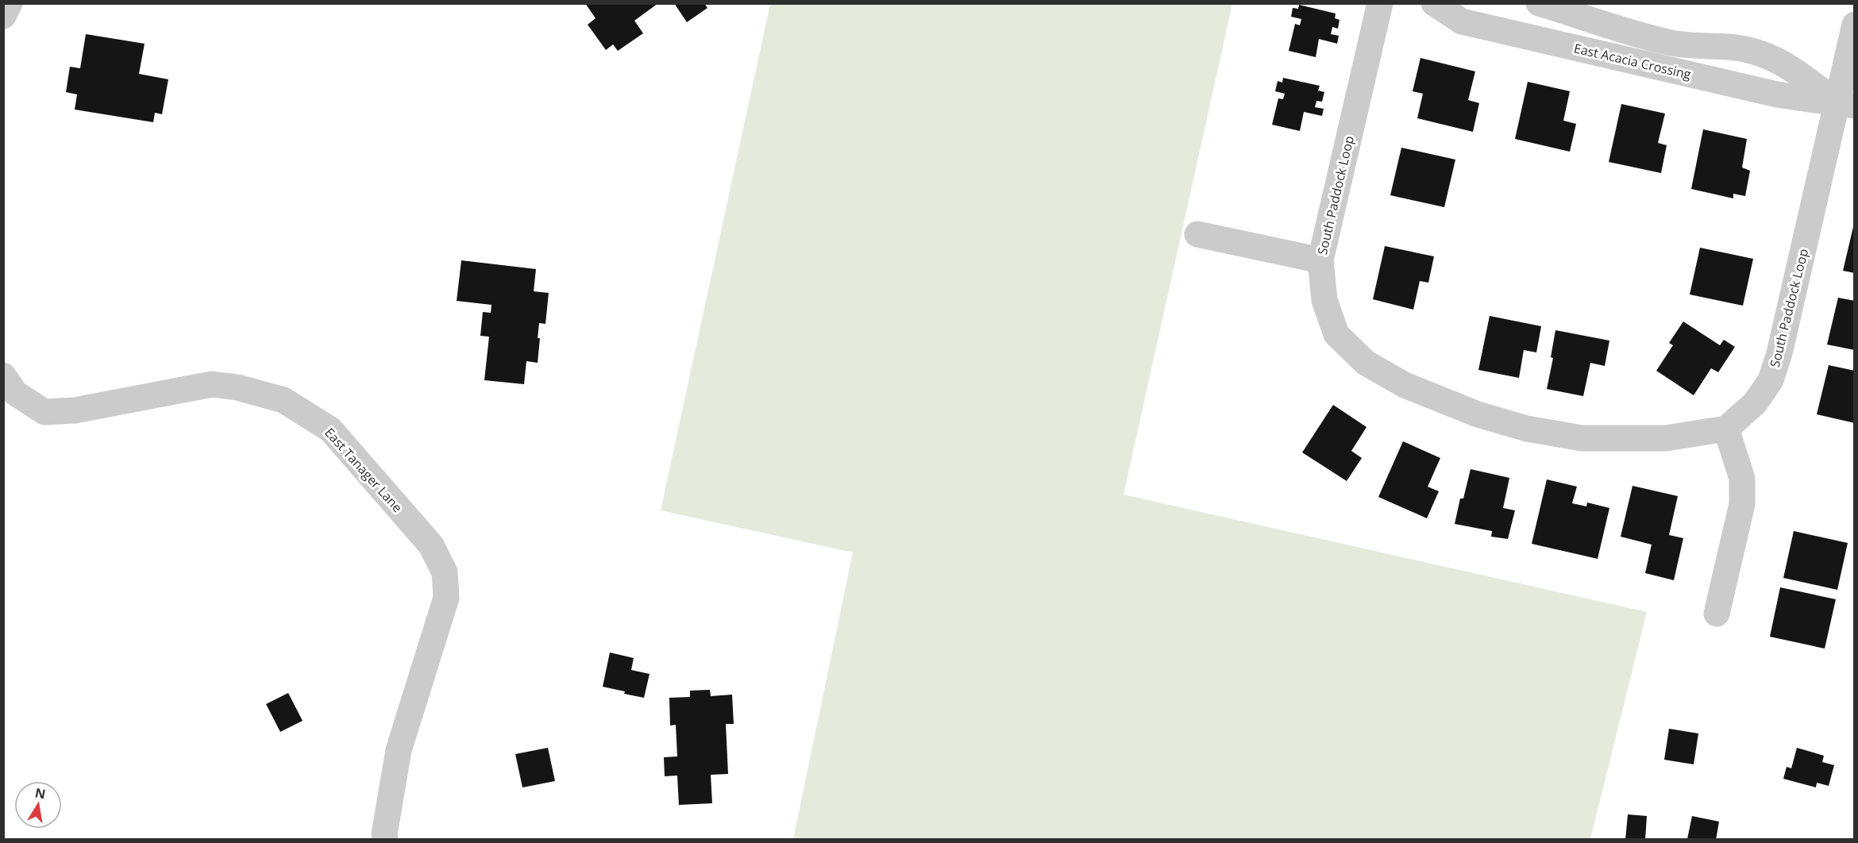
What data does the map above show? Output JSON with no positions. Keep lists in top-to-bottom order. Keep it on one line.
{"streets":{"street":["East Acacia Crossing","South Paddock Loop","East Tanager Lane"]},"crossings":[["East Acacia Crossing","South Paddock Loop"]],"north":"top"}
